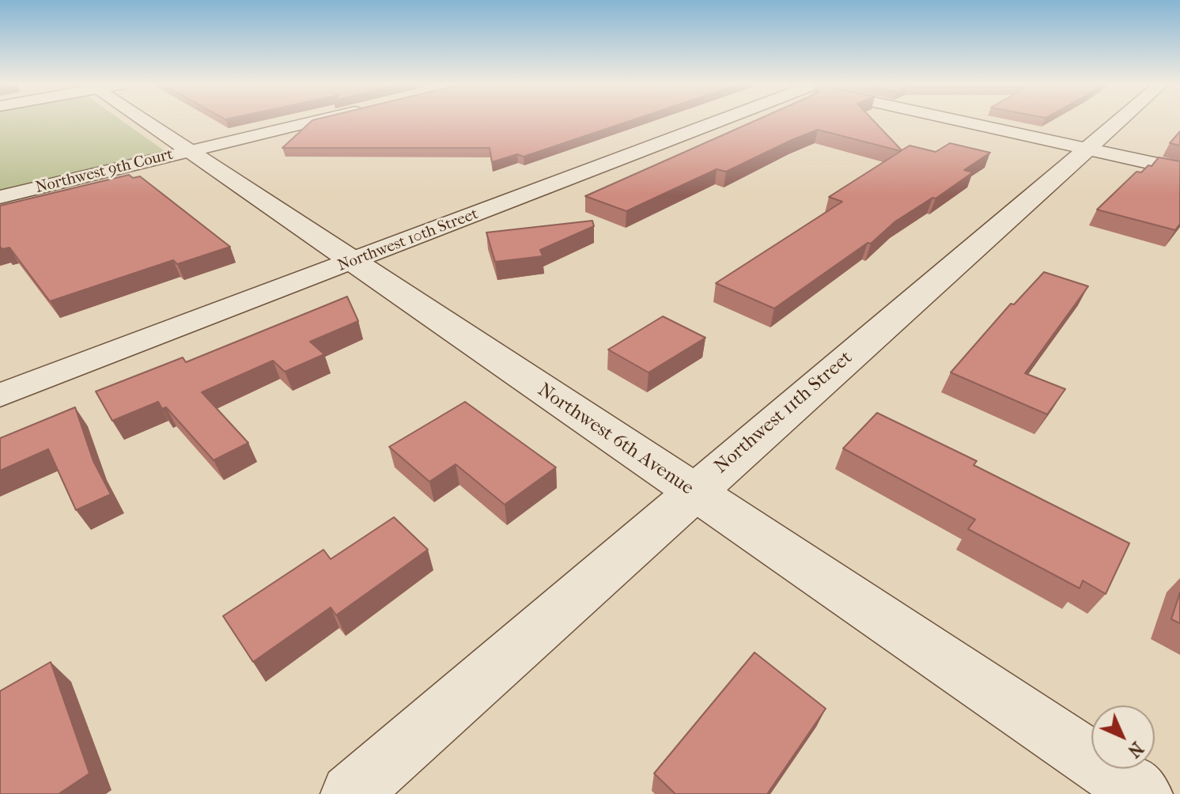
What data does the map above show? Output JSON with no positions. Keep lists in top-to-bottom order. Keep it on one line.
{"streets":{"street":["Northwest 9th Court","Northwest 10th Street","Northwest 11th Street","Northwest 6th Avenue"]},"crossings":[["Northwest 9th Court","Northwest 6th Avenue"],["Northwest 10th Street","Northwest 6th Avenue"],["Northwest 11th Street","Northwest 6th Avenue"]],"north":"bottom right"}
